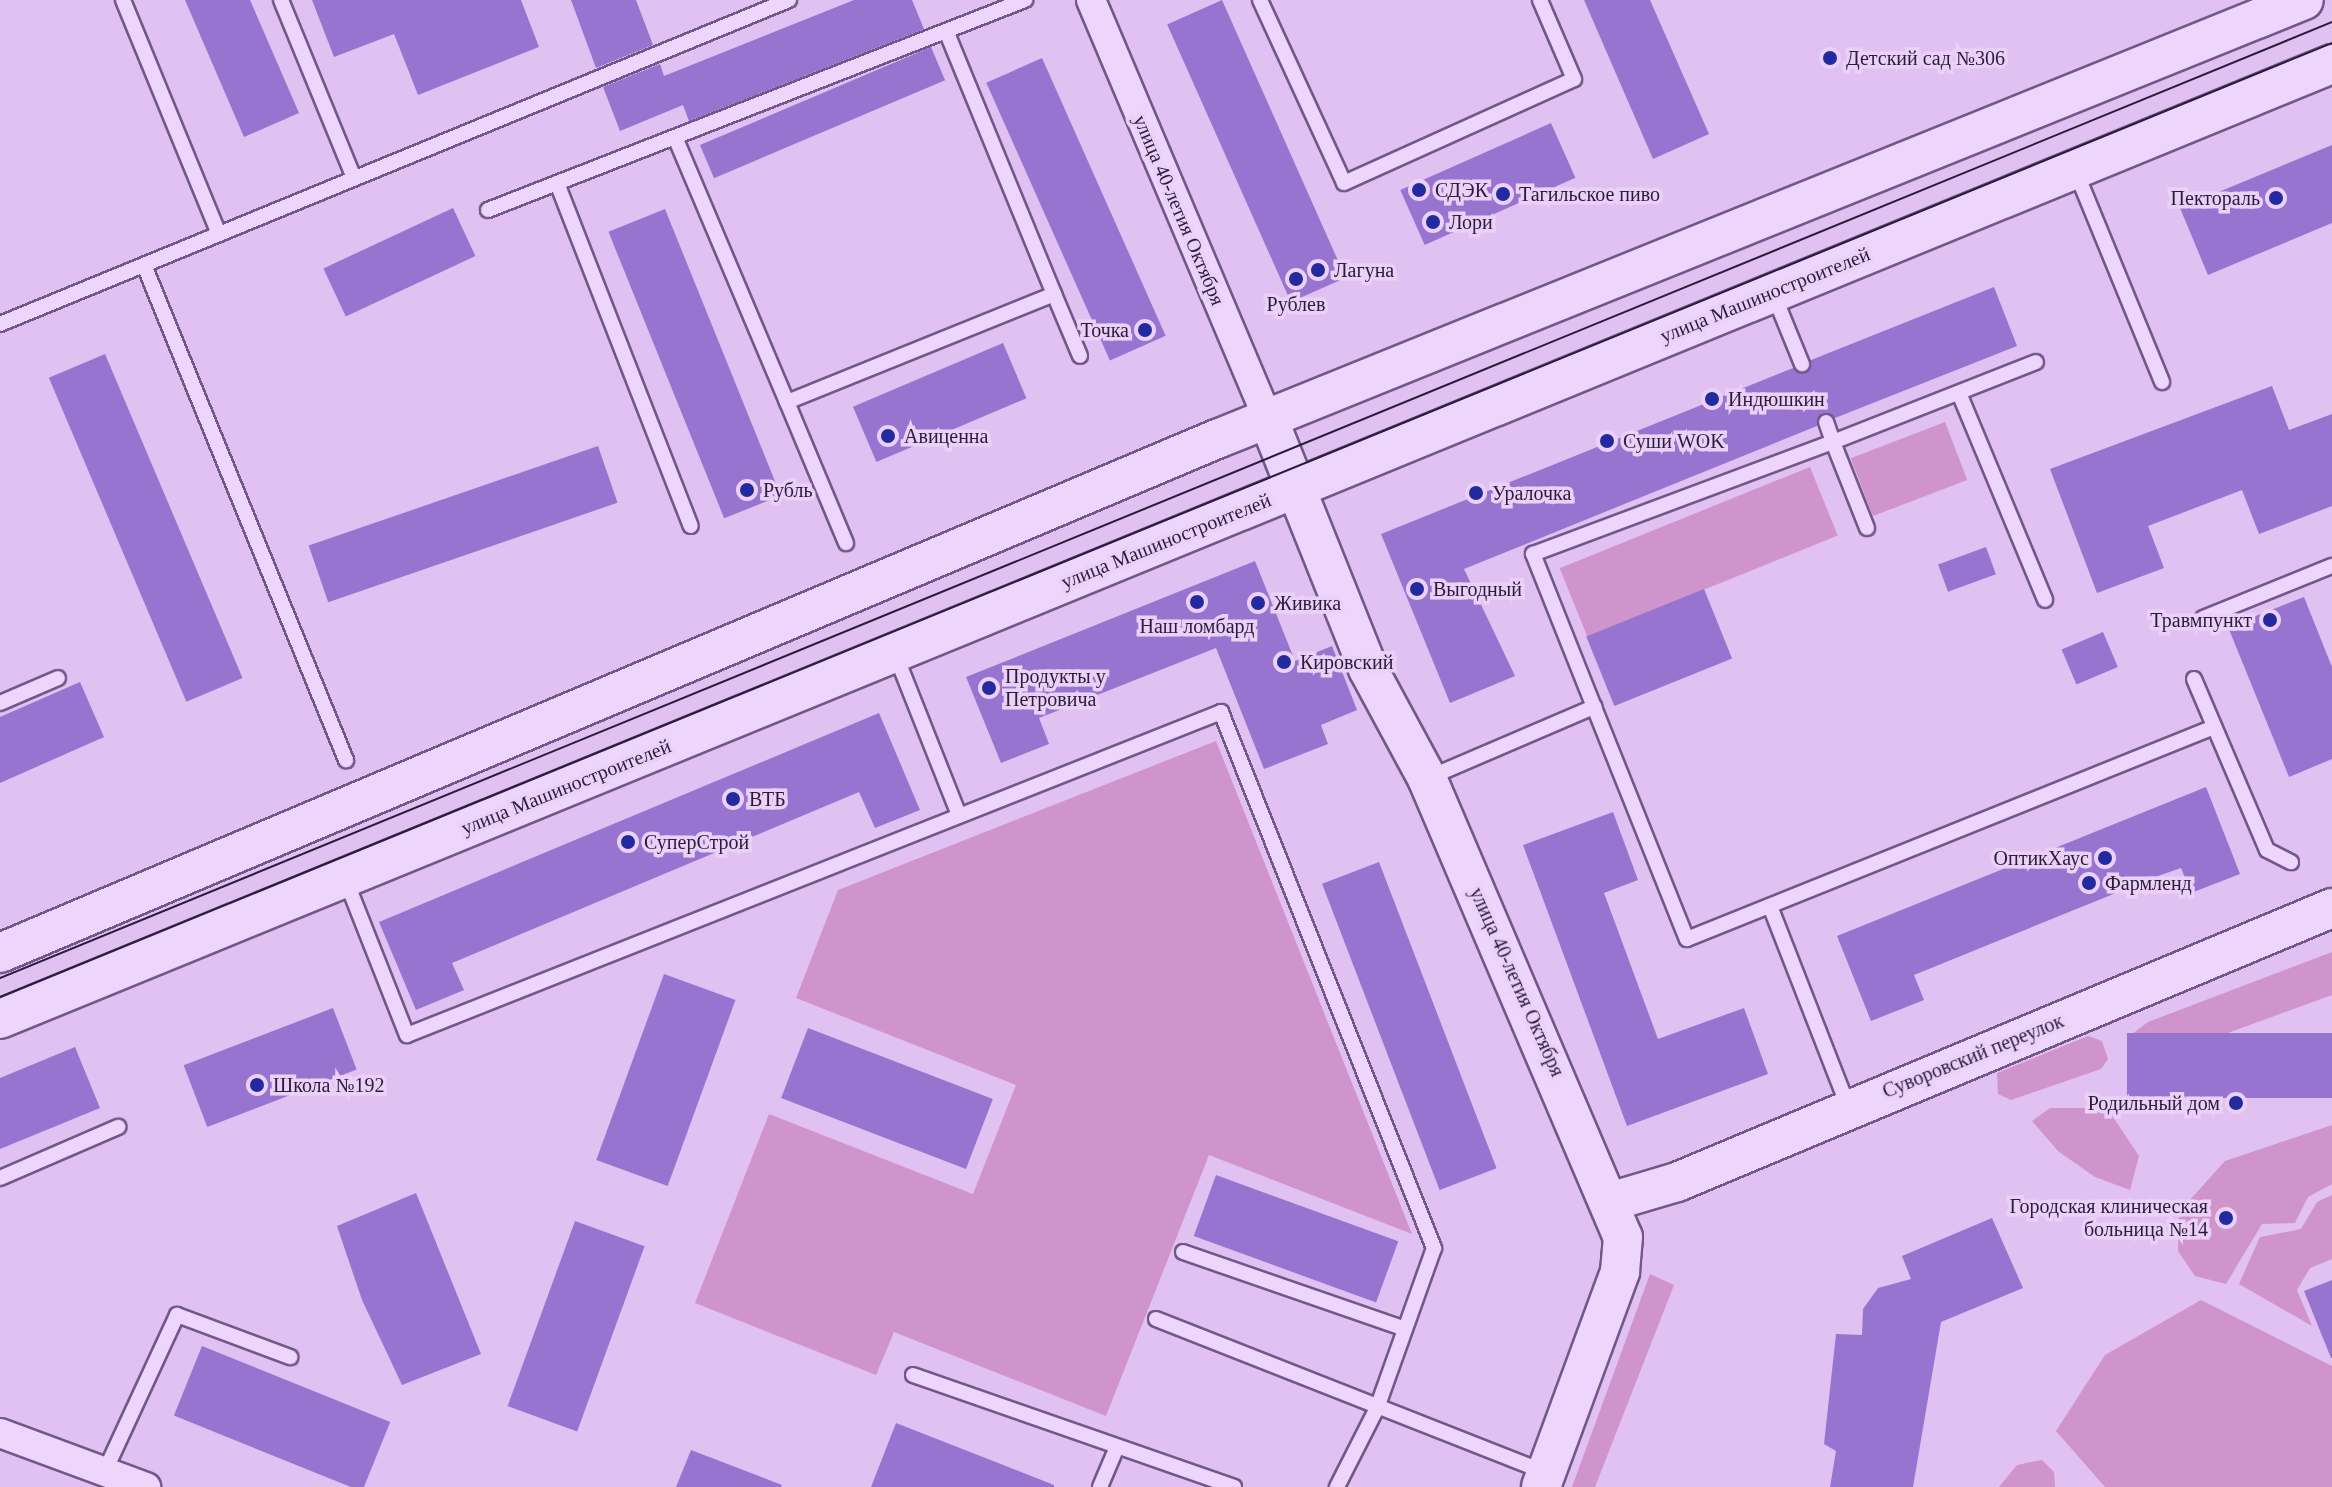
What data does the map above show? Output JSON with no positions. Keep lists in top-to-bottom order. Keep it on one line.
{"streets":{"main road":["улица 40-летия Октября","улица Машиностроителей","Суворовский переулок"]},"crossings":[["улица 40-летия Октября","улица Машиностроителей"],["улица 40-летия Октября","Суворовский переулок"]],"places":["Детский сад №306","СДЭК","Тагильское пиво","Пектораль","Лори","Лагуна","Рублев","Точка","Индюшкин","Авиценна","Суши WOK","Рубль","Уралочка","Выгодный","Наш ломбард","Живика","Травмпункт","Кировский","Продукты у Петровича","ВТБ","СуперСтрой","ОптикХаус","Фармленд","Школа №192","Родильный дом","Городская клиническая больница №14"]}
